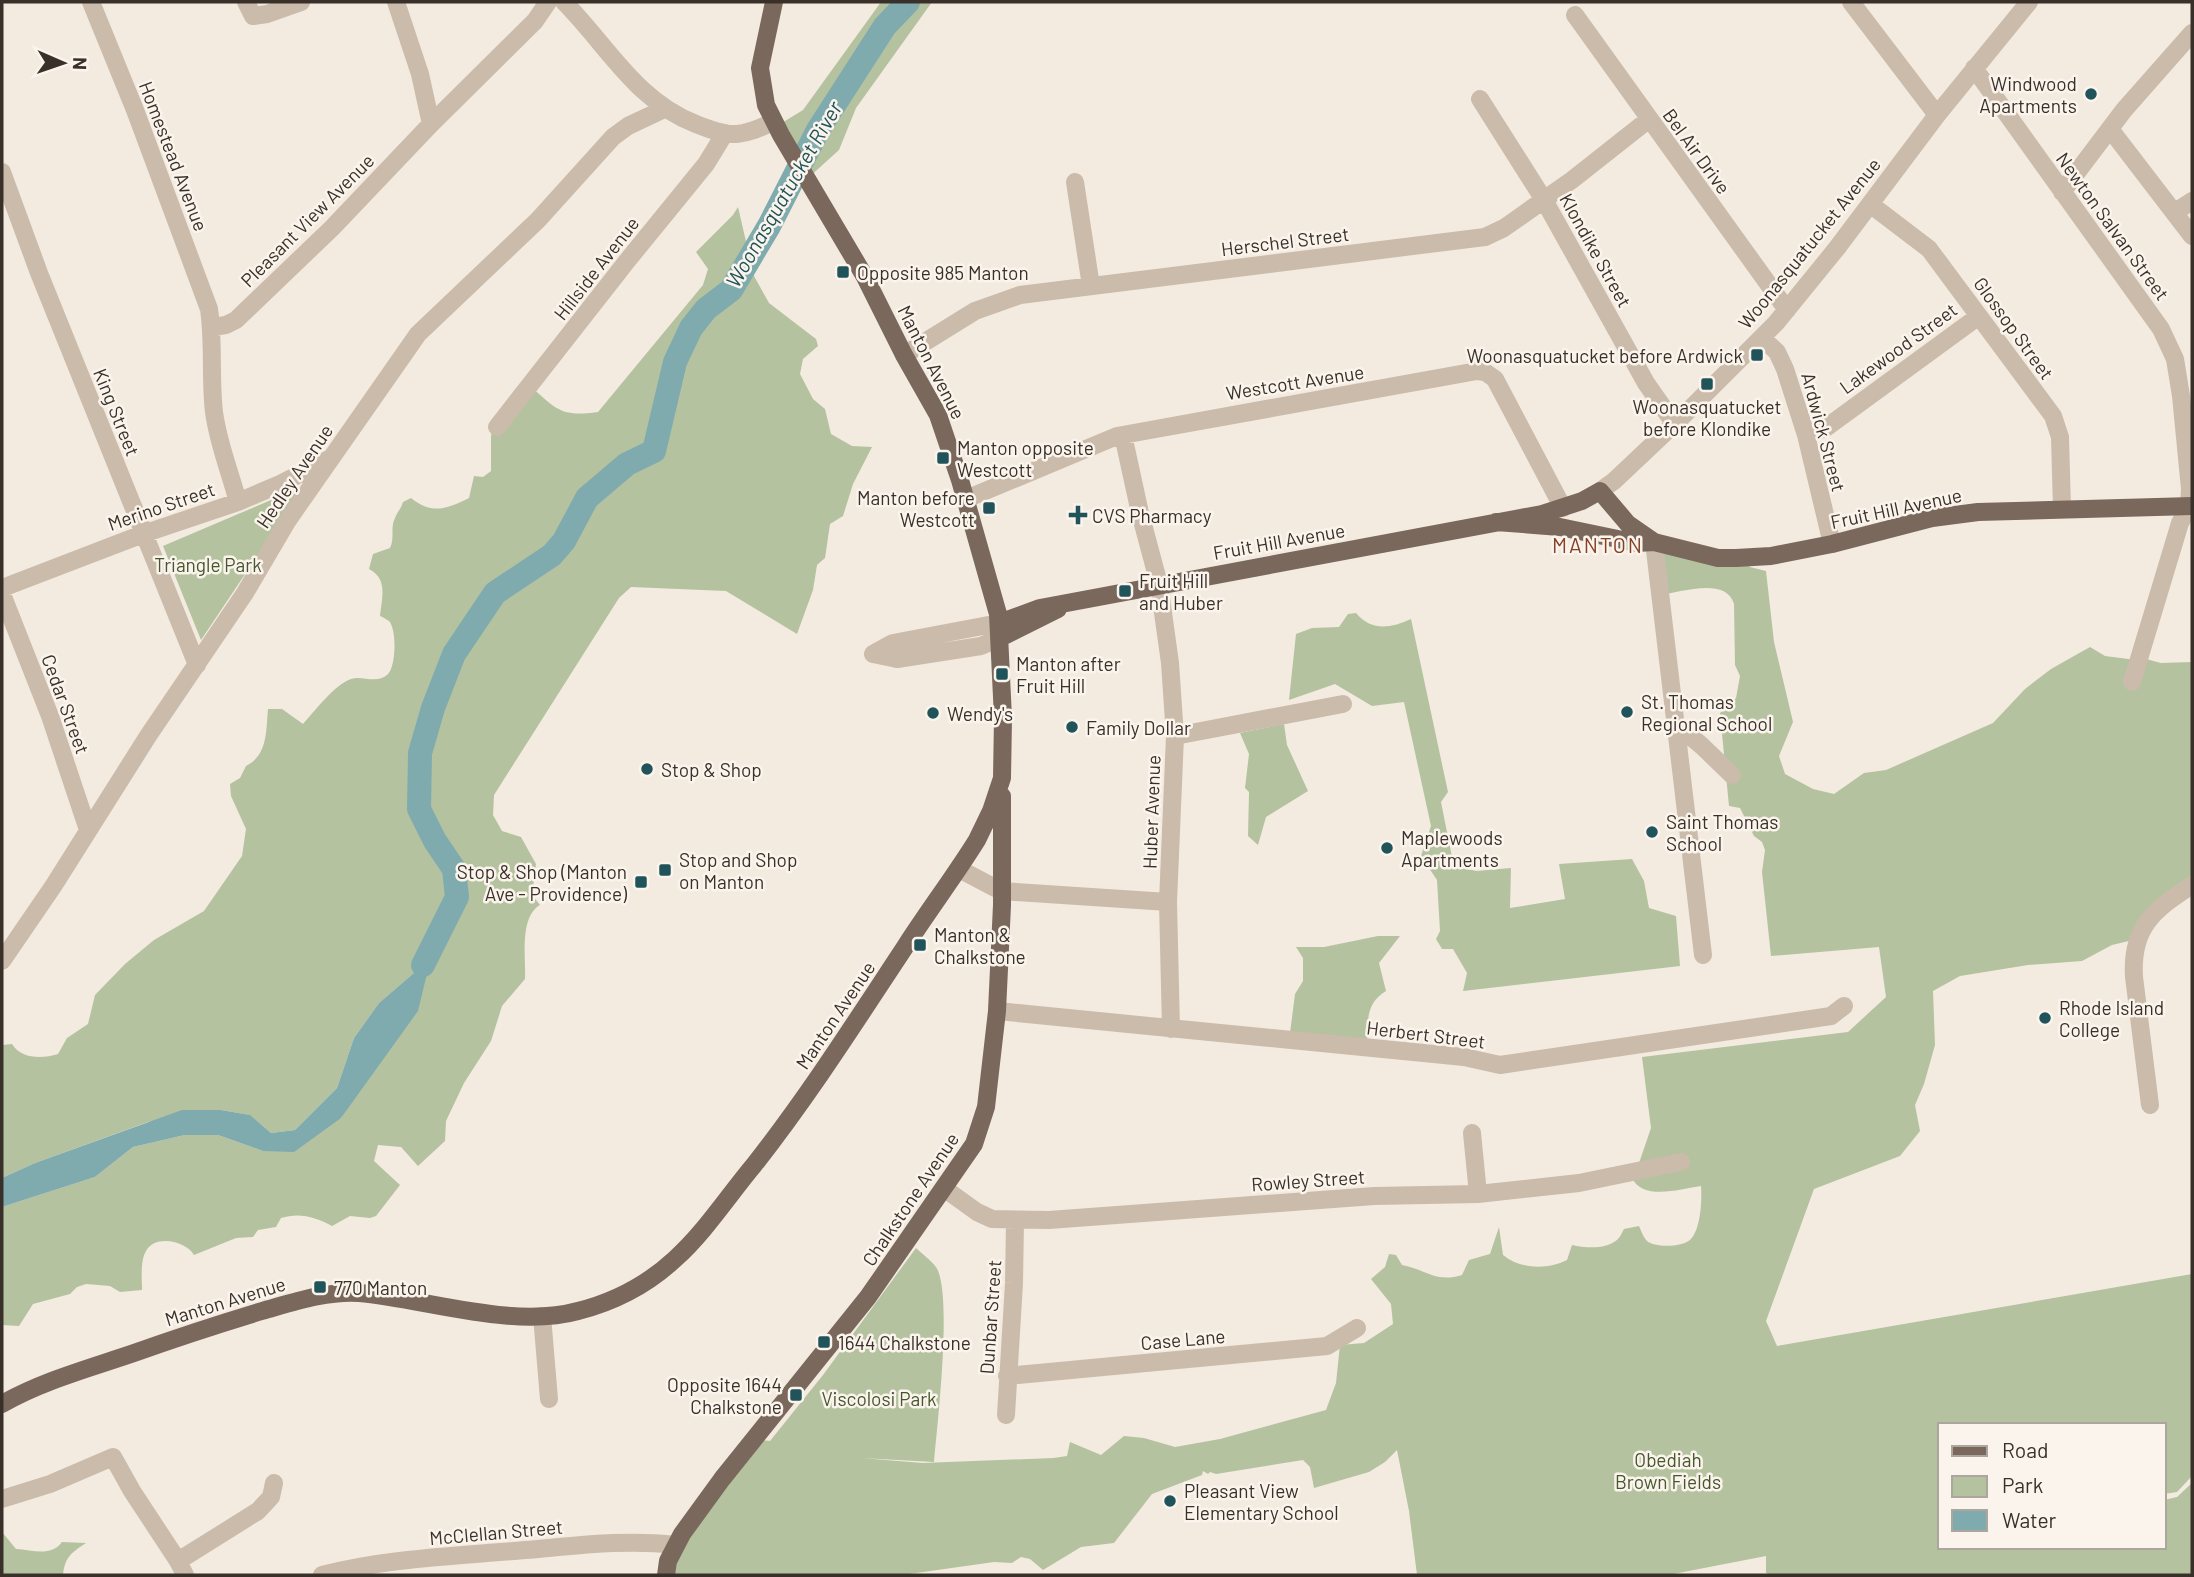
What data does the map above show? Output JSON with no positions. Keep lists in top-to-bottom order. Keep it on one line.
{"streets":{"main road":["Woonasquatucket Avenue","Manton Avenue","Fruit Hill Avenue","Chalkstone Avenue"],"street":["Bel Air Drive","Homestead Avenue","Pleasant View Avenue","Newton Salvan Street","Herschel Street","Klondike Street","Hillside Avenue","Glossop Street","Lakewood Street","Westcott Avenue","King Street","Ardwick Street","Hedley Avenue","Merino Street","Cedar Street","Huber Avenue","Herbert Street","Rowley Street","Dunbar Street","Case Lane","McClellan Street"]},"crossings":[["Bel Air Drive","Herschel Street"],["Bel Air Drive","Woonasquatucket Avenue"],["Homestead Avenue","Pleasant View Avenue"],["Newton Salvan Street","Woonasquatucket Avenue"],["Newton Salvan Street","Fruit Hill Avenue"],["Herschel Street","Klondike Street"],["Herschel Street","Manton Avenue"],["Woonasquatucket Avenue","Klondike Street"],["Woonasquatucket Avenue","Glossop Street"],["Woonasquatucket Avenue","Westcott Avenue"],["Woonasquatucket Avenue","Ardwick Street"],["Woonasquatucket Avenue","Fruit Hill Avenue"],["Glossop Street","Lakewood Street"],["Glossop Street","Fruit Hill Avenue"],["Lakewood Street","Ardwick Street"],["Manton Avenue","Westcott Avenue"],["Manton Avenue","Fruit Hill Avenue"],["Manton Avenue","Chalkstone Avenue"],["Westcott Avenue","Fruit Hill Avenue"],["Westcott Avenue","Huber Avenue"],["King Street","Hedley Avenue"],["King Street","Merino Street"],["Ardwick Street","Fruit Hill Avenue"],["Hedley Avenue","Merino Street"],["Hedley Avenue","Cedar Street"],["Merino Street","Cedar Street"],["Fruit Hill Avenue","Huber Avenue"],["Huber Avenue","Herbert Street"],["Herbert Street","Chalkstone Avenue"],["Rowley Street","Chalkstone Avenue"],["Rowley Street","Dunbar Street"],["Chalkstone Avenue","McClellan Street"],["Dunbar Street","Case Lane"]],"districts":["MANTON"],"water":["Woonasquatucket River"],"parks":["Triangle Park","Viscolosi Park","Obediah Brown Fields"],"places":{"other":["Windwood Apartments","St. Thomas Regional School","Wendy's","Family Dollar","Stop & Shop","Saint Thomas School","Maplewoods Apartments","Rhode Island College","Pleasant View Elementary School"],"transit":["Opposite 985 Manton","Woonasquatucket before Ardwick","Woonasquatucket before Klondike","Manton opposite Westcott","Manton before Westcott","Fruit Hill and Huber","Manton after Fruit Hill","Stop and Shop on Manton","Stop & Shop (Manton Ave - Providence)","Manton & Chalkstone","770 Manton","1644 Chalkstone","Opposite 1644 Chalkstone"],"health":["CVS Pharmacy"]},"legend":["Road","Park","Water"],"north":"right"}
